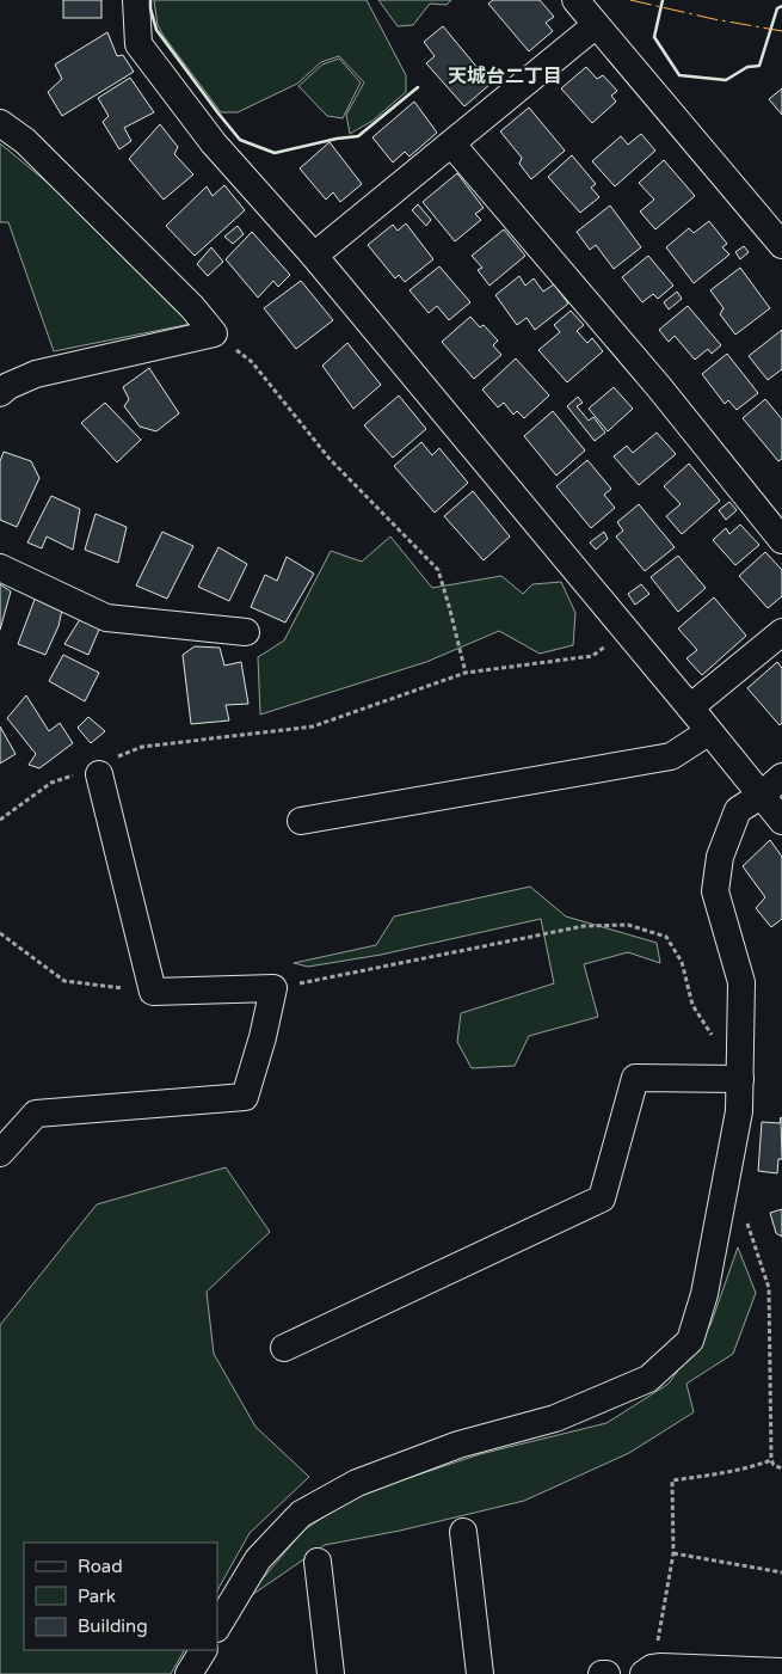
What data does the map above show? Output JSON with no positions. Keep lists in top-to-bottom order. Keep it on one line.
{"districts":["天城台二丁目"],"legend":["Road","Park","Building"]}
